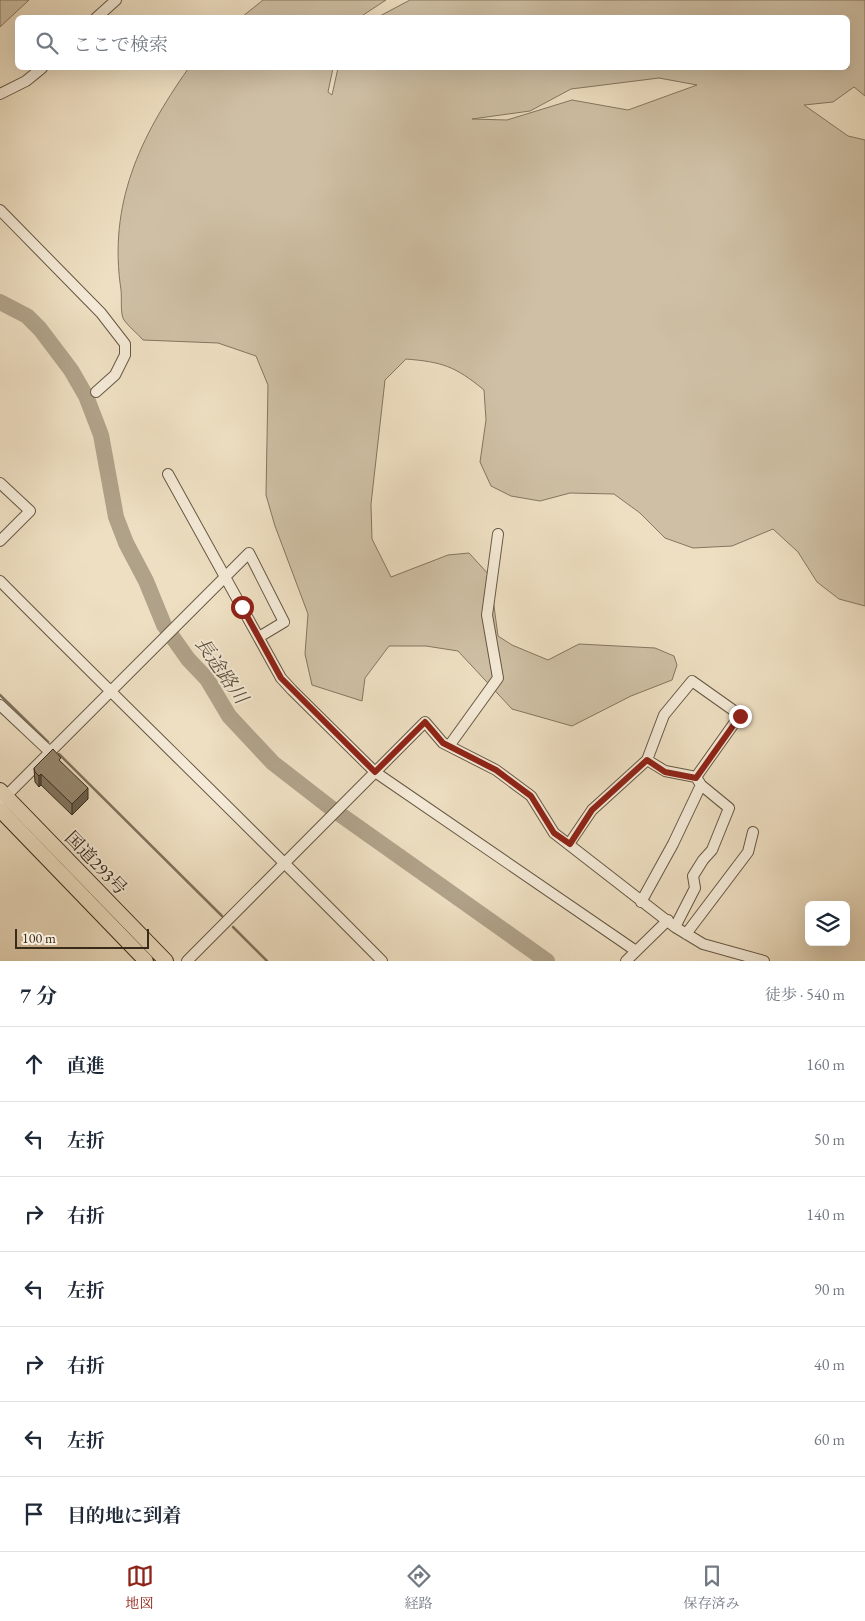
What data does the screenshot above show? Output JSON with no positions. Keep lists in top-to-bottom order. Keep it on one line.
{"streets":{"highway":["国道293号"]},"water":["長途路川"],"scale_bar":"100 m","page":{"search":"ここで検索","scale":"100 m","heading":["7 分","徒歩 · 540 m"],"list":[["直進","160 m"],["左折","50 m"],["右折","140 m"],["左折","90 m"],["右折","40 m"],["左折","60 m"],"目的地に到着"],"nav":["地図","経路","保存済み"]}}
